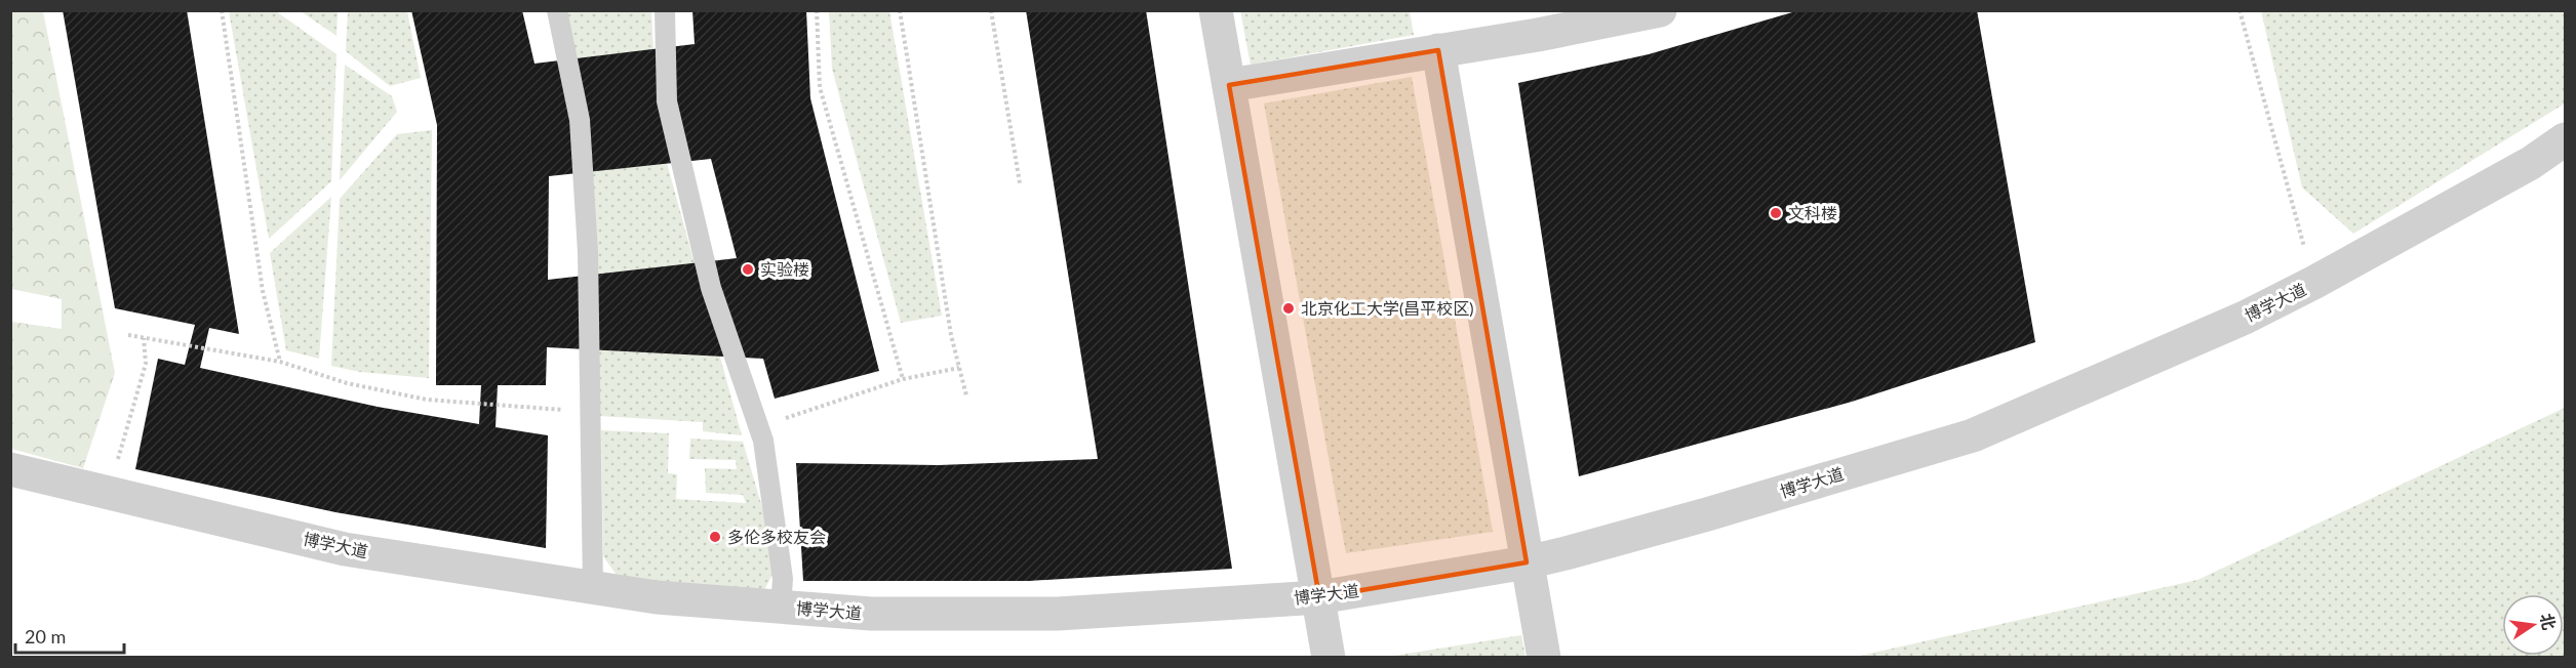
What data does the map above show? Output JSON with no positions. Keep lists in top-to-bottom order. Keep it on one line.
{"streets":{"street":["博学大道"]},"places":["文科楼","实验楼","北京化工大学(昌平校区)","多伦多校友会"],"scale_bar":"20 m","north":"right"}
